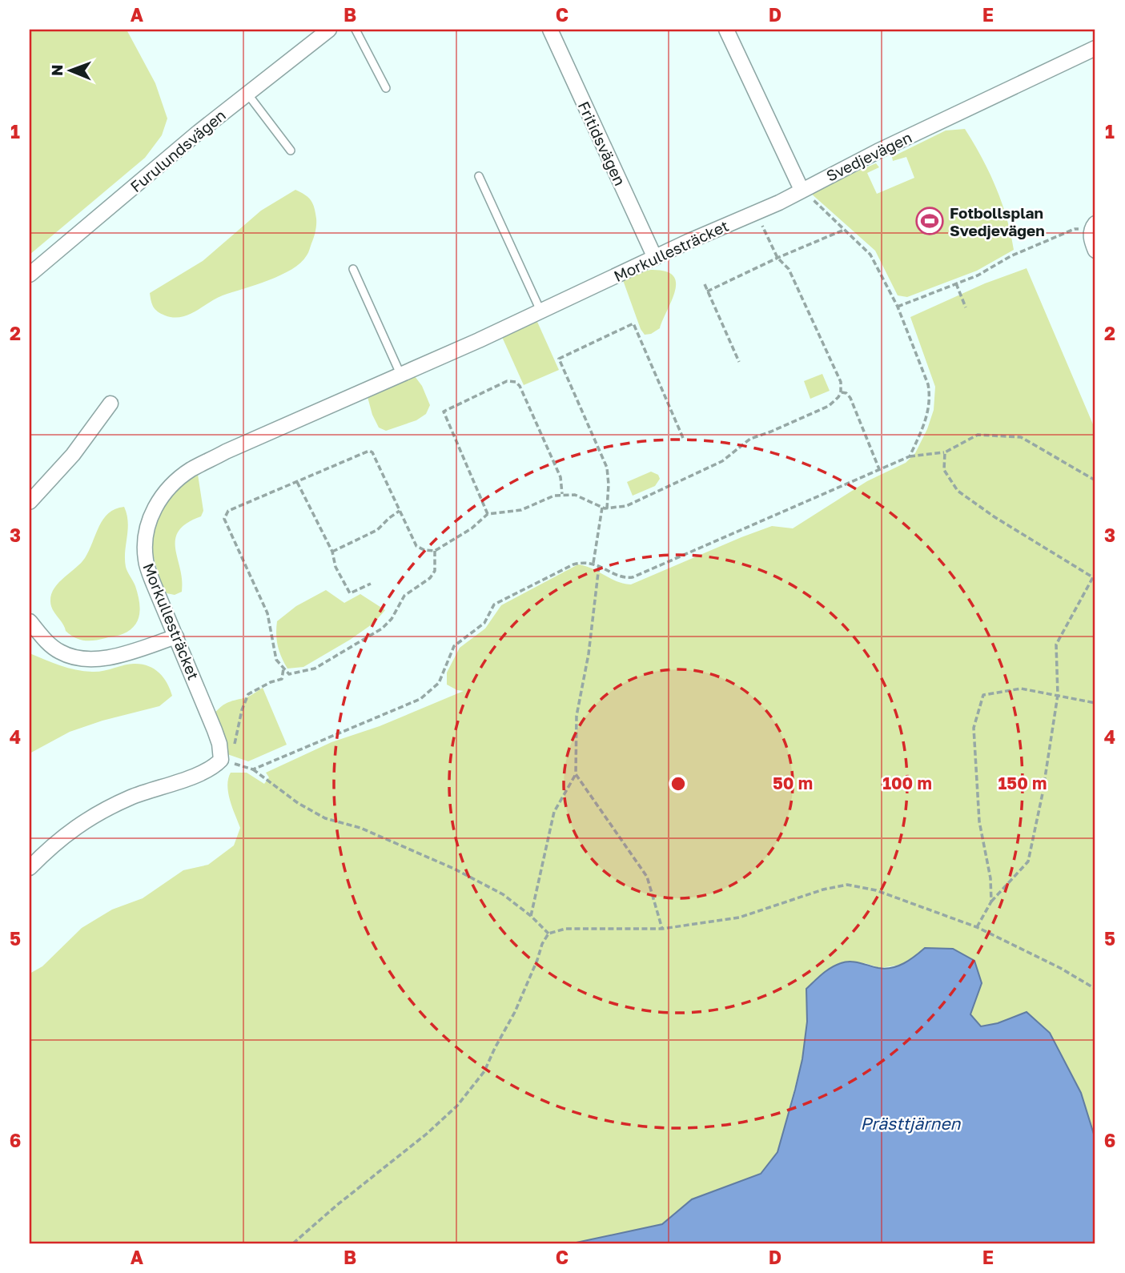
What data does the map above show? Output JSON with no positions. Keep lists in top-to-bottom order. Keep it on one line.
{"streets":{"street":["Fritidsvägen","Furulundsvägen","Svedjevägen","Morkullesträcket"]},"crossings":[["Fritidsvägen","Morkullesträcket"],["Svedjevägen","Morkullesträcket"]],"water":["Prästtjärnen"],"places":{"sports":["Fotbollsplan Svedjevägen"]},"north":"left","grid":{"columns":["A","B","C","D","E"],"rows":["1","2","3","4","5","6"]},"rings":["50 m","100 m","150 m"]}
